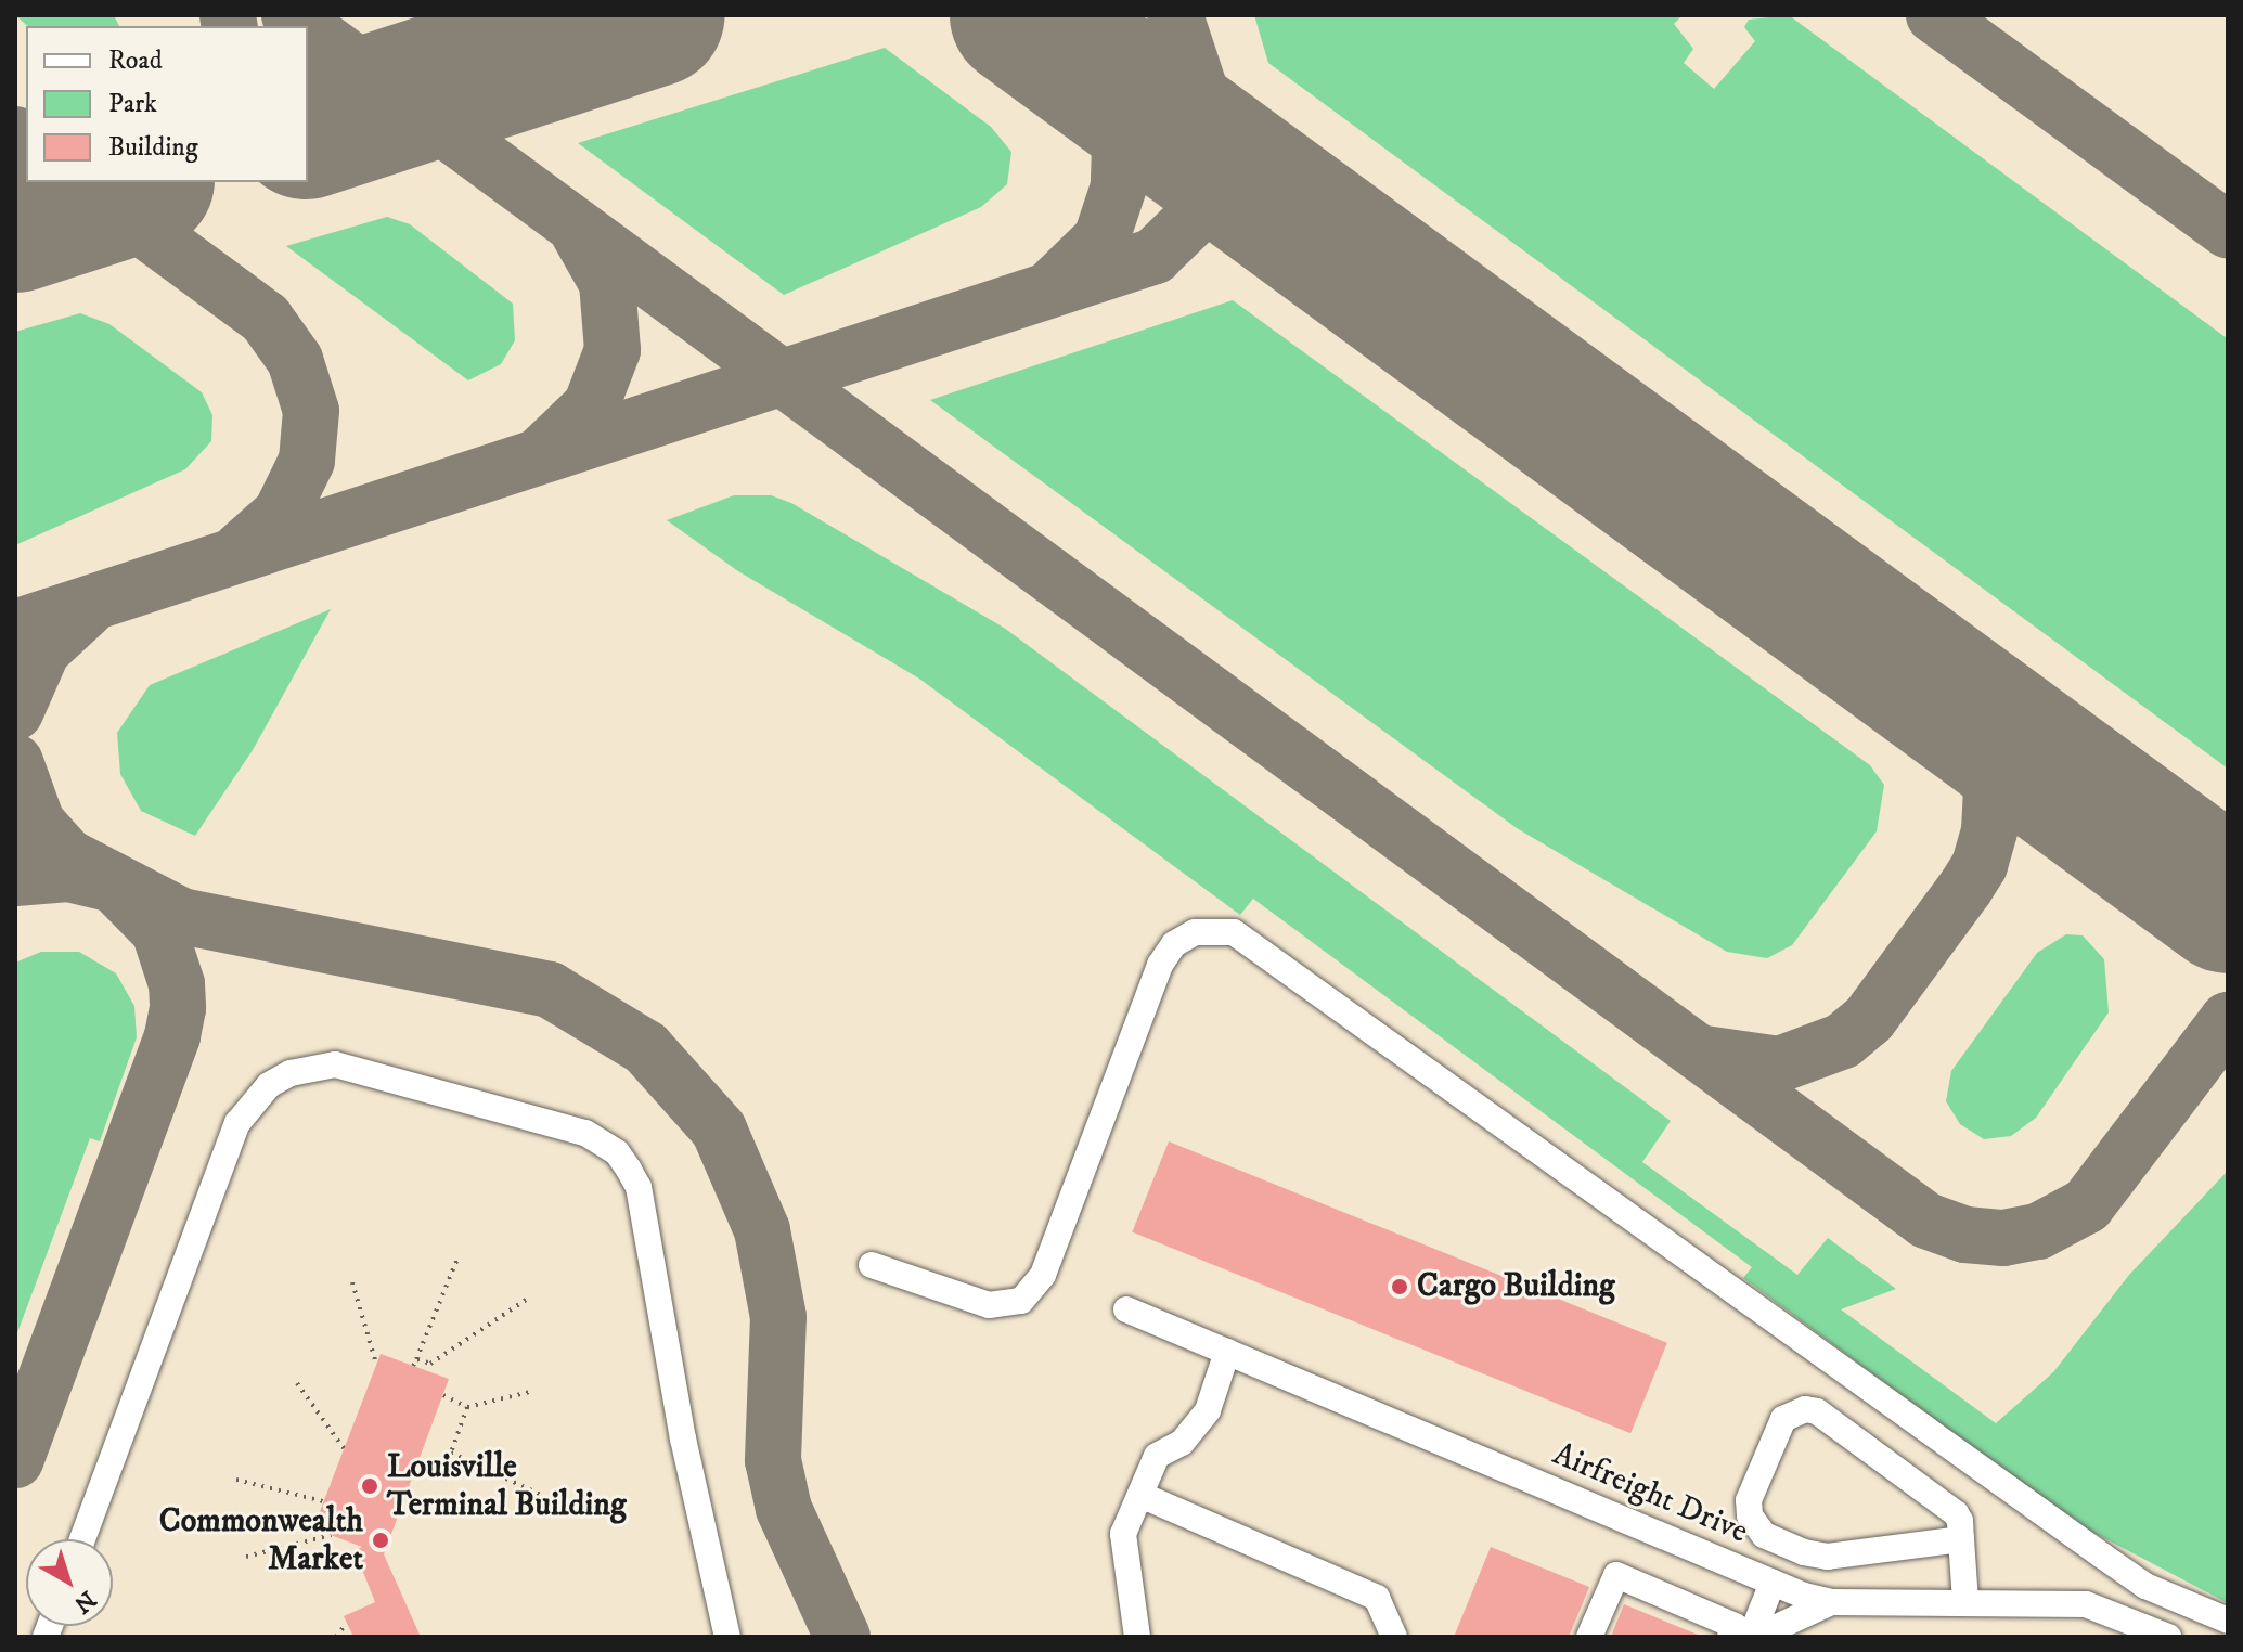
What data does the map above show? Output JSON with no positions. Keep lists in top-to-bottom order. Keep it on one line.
{"streets":{"street":["Airfreight Drive"]},"places":["Cargo Building","Louisville Terminal Building","Commonwealth Market"],"legend":["Road","Park","Building"],"north":"bottom right"}
